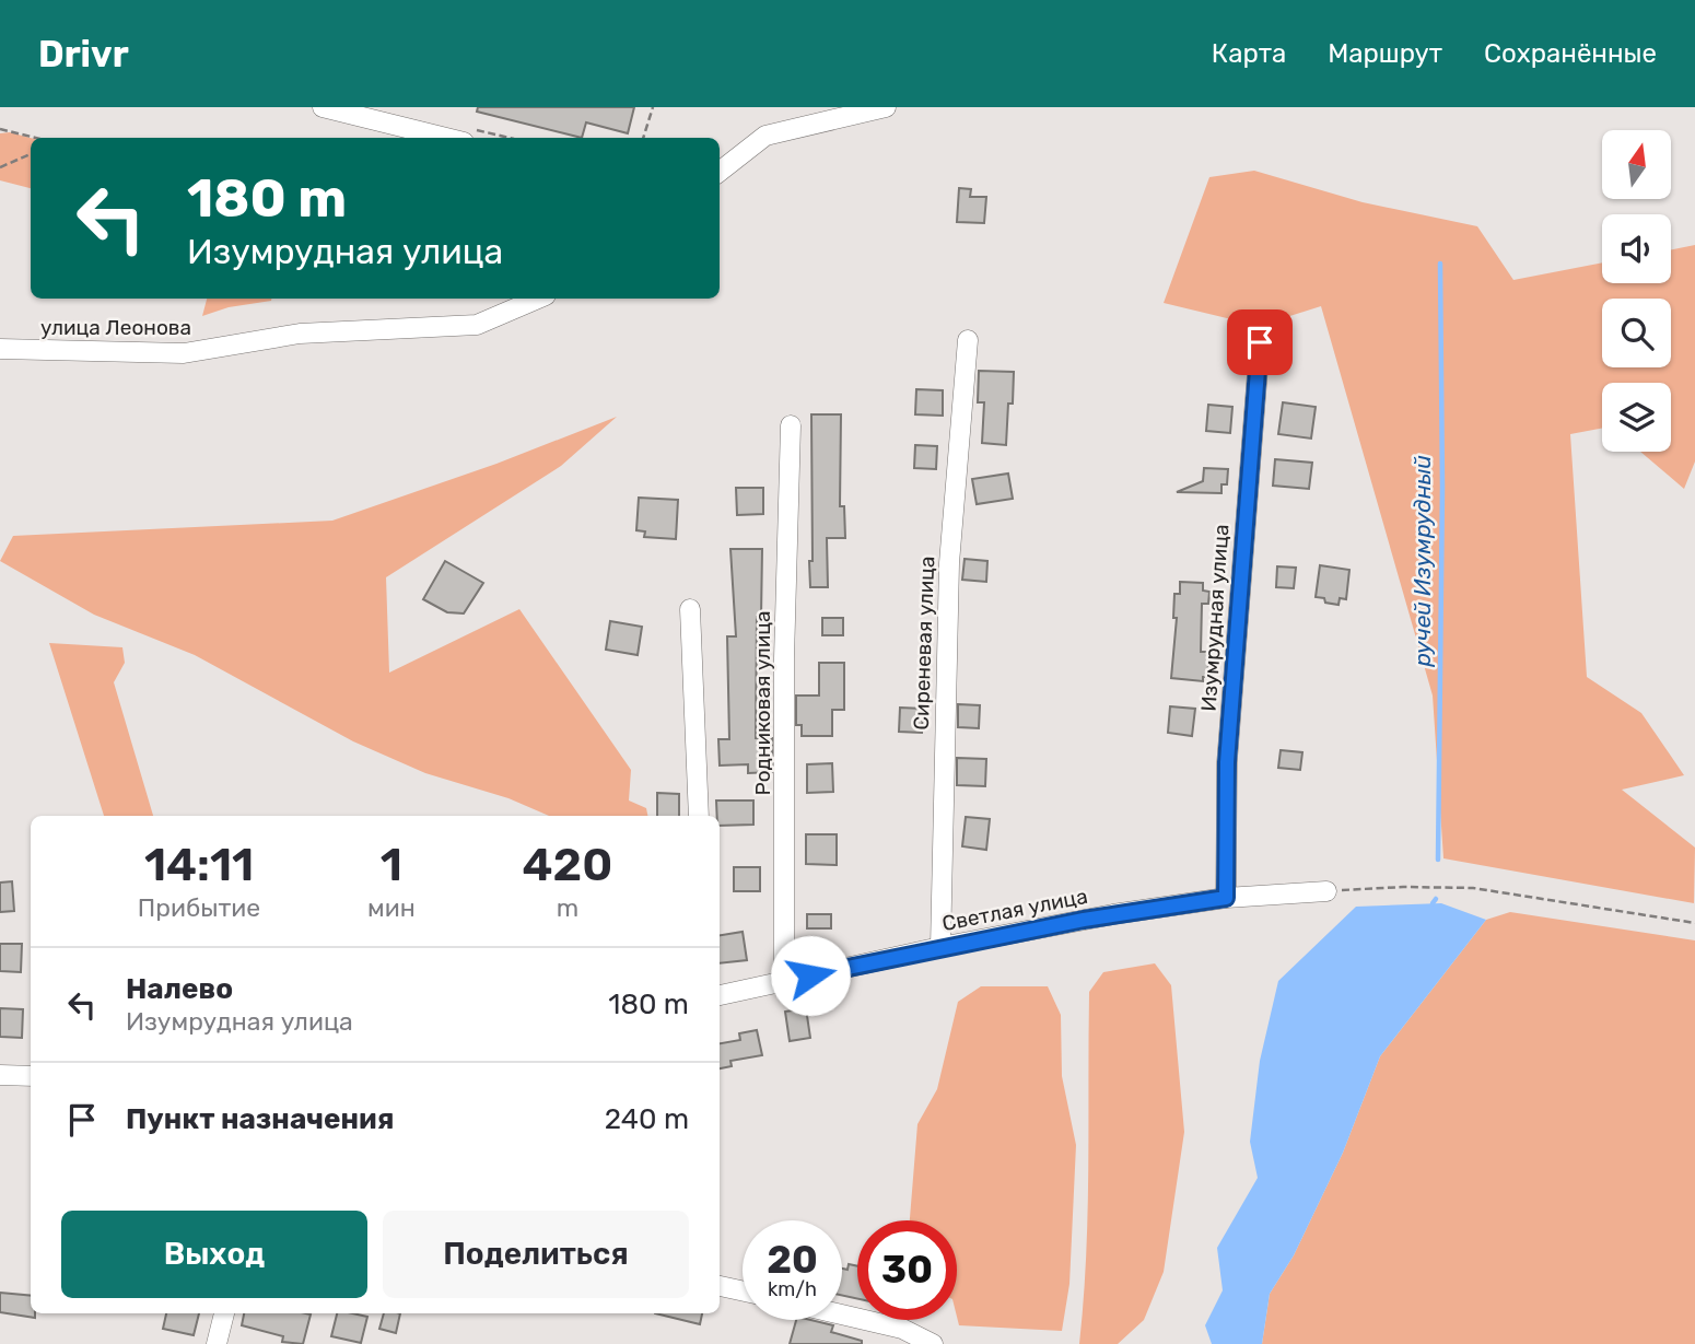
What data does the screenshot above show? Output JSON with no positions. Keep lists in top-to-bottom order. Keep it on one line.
{"streets":{"street":["улица Леонова","Изумрудная улица","Сиреневая улица","Родниковая улица","Светлая улица"]},"crossings":[["Изумрудная улица","Светлая улица"],["Сиреневая улица","Светлая улица"],["Родниковая улица","Светлая улица"]],"water":["ручей Изумрудный"],"north":"top","page":{"header":"Drivr","nav":["Карта","Маршрут","Сохранённые"],"turn":["180 m","Изумрудная улица"],"eta":["14:11","Прибытие","1","мин","420","m"],"list":[{"name":"Налево","note":"Изумрудная улица","value":"180 m"},{"name":"Пункт назначения","value":"240 m"}],"buttons":["Выход","Поделиться"],"speed":"20 km/h","limit":"30"}}
